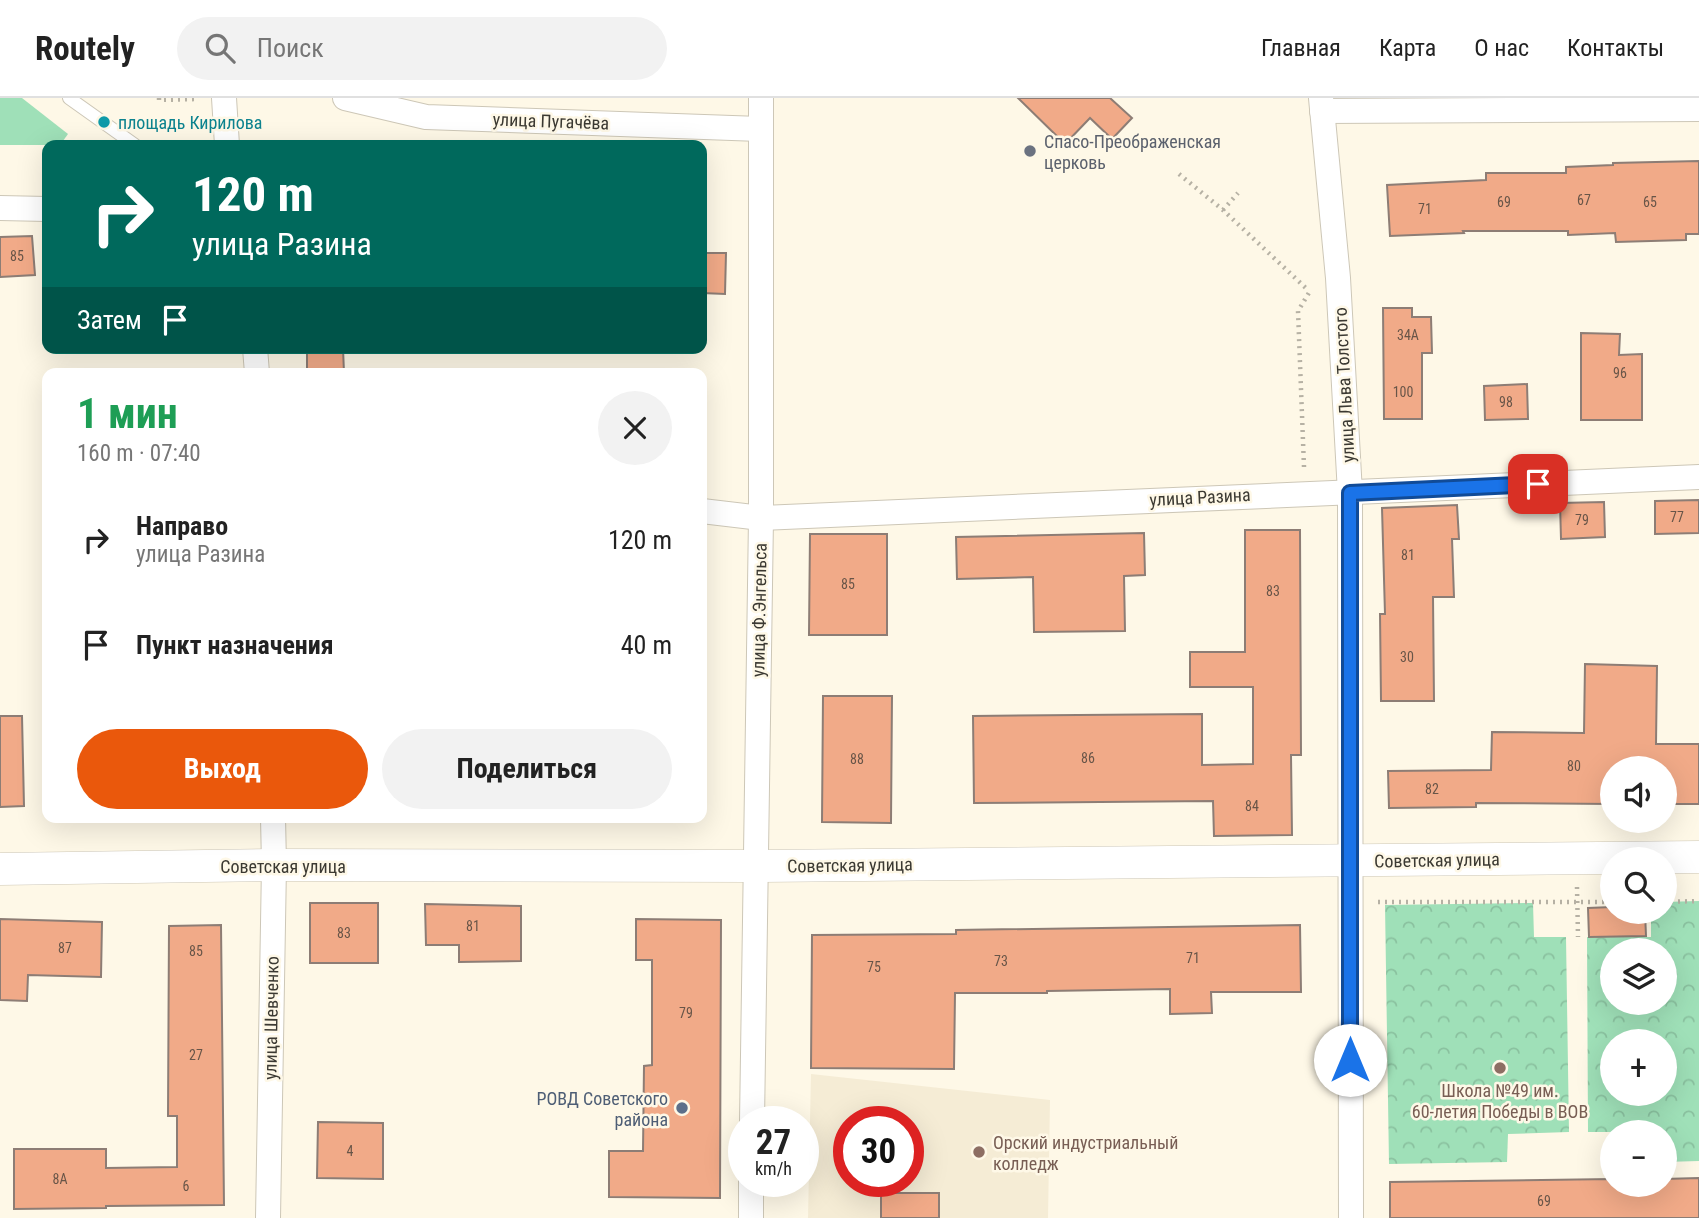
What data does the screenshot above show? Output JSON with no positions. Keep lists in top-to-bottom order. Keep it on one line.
{"streets":{"street":["улица Пугачёва","улица Льва Толстого","улица Разина","улица Ф.Энгельса","Советская улица","улица Шевченко"]},"crossings":[["улица Пугачёва","улица Ф.Энгельса"],["улица Льва Толстого","улица Разина"],["улица Льва Толстого","Советская улица"],["улица Разина","улица Ф.Энгельса"],["улица Ф.Энгельса","Советская улица"],["Советская улица","улица Шевченко"]],"places":["площадь Кирилова","Спасо-Преображенская церковь","Школа №49 им. 60-летия Победы в ВОВ","РОВД Советского района","Орский индустриальный колледж"],"house_numbers":["67","69","65","71","85","34А","96","100","98","77","79","81","85","83","30","86","88","80","82","84","81","83","87","85","71","73","75","79","27","4","8А","6","69"],"page":{"header":"Routely","search":"Поиск","nav":["Главная","Карта","О нас","Контакты"],"turn":["120 m","улица Разина"],"then":"Затем","heading":["1 мин","160 m · 07:40"],"list":[{"name":"Направо","note":"улица Разина","value":"120 m"},{"name":"Пункт назначения","value":"40 m"}],"buttons":["Выход","Поделиться"],"map_buttons":["+","−"],"speed":"27 km/h","limit":"30"}}
